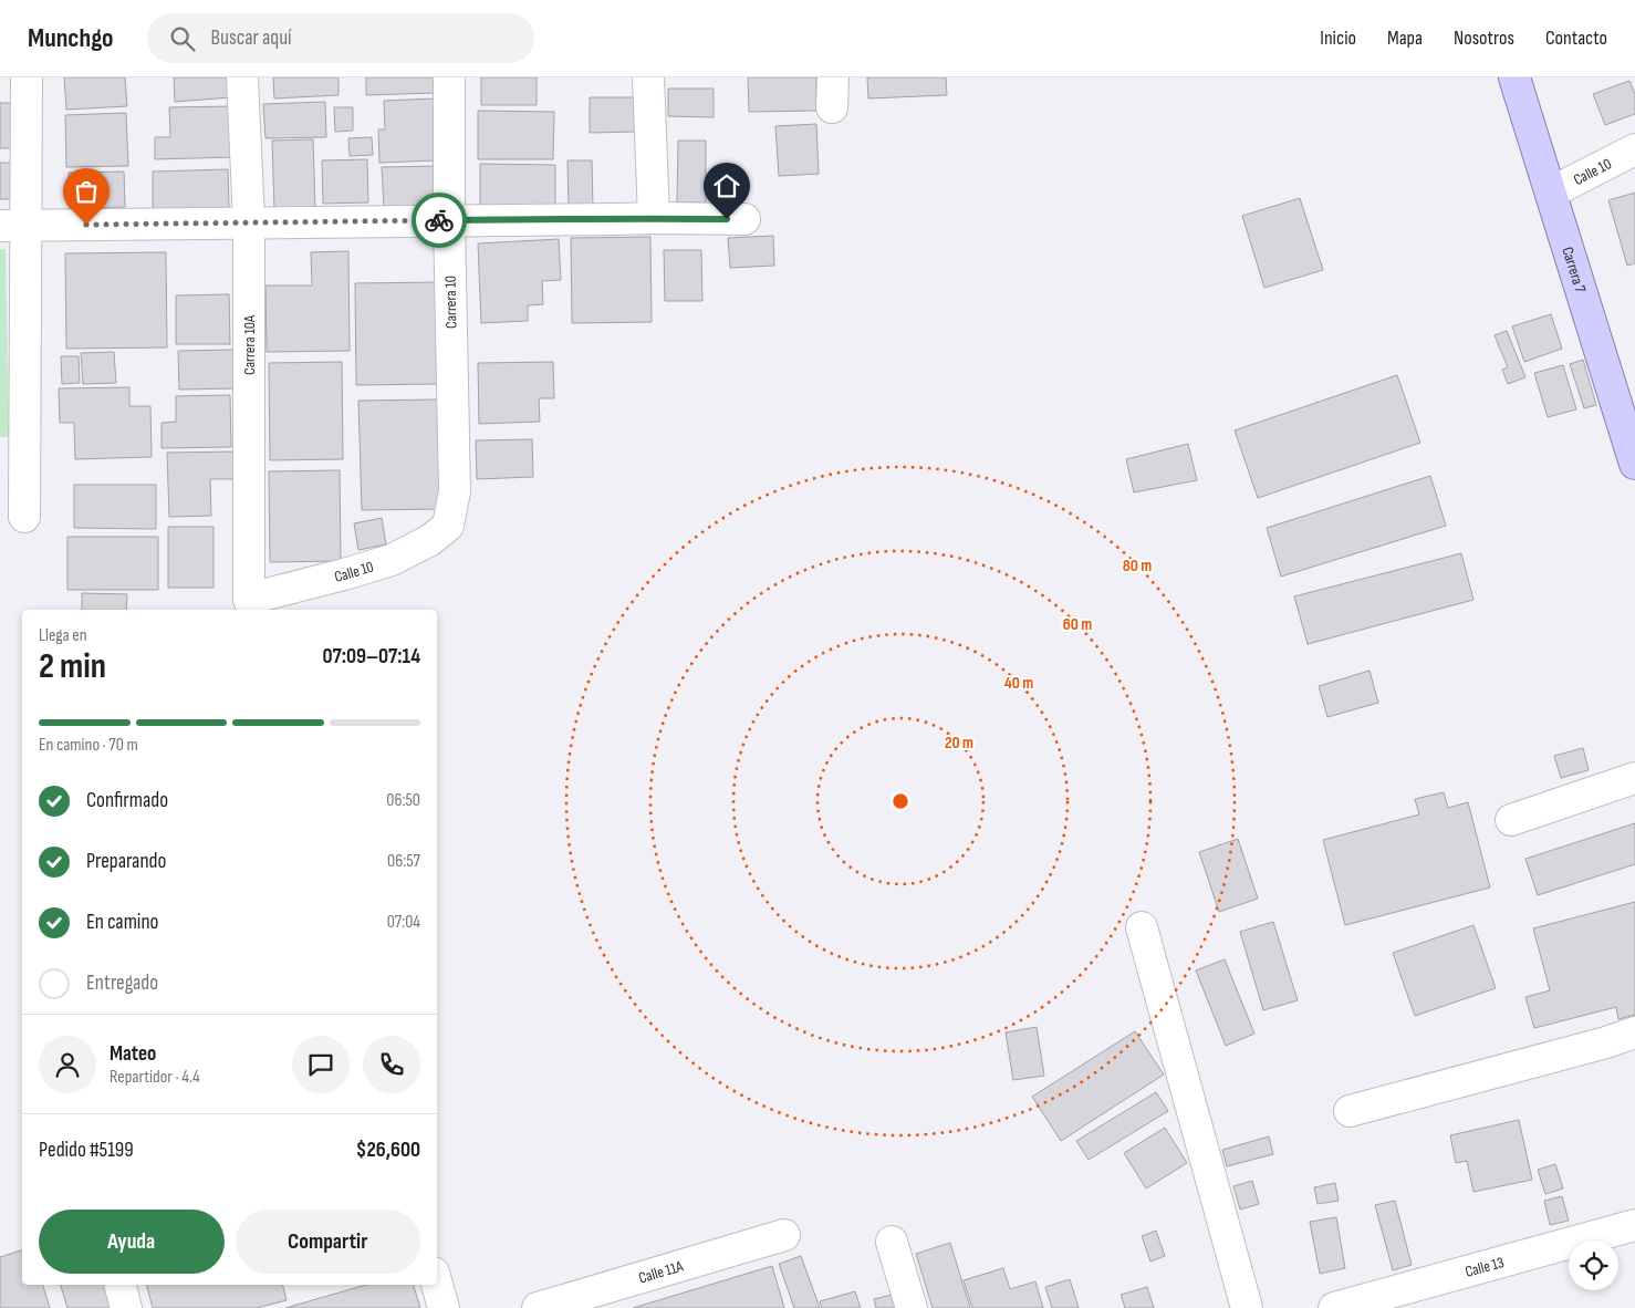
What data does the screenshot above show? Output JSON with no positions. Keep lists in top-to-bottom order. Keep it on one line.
{"streets":{"main road":["Carrera 7"],"street":["Calle 10","Carrera 10","Carrera 10A","Calle 13","Calle 11A"]},"crossings":[["Calle 10","Carrera 7"],["Calle 10","Carrera 10"],["Calle 10","Carrera 10A"]],"page":{"header":"Munchgo","search":"Buscar aquí","nav":["Inicio","Mapa","Nosotros","Contacto"],"heading":["2 min","Llega en","07:09–07:14"],"panel":["Mateo","Repartidor · 4.4","Pedido #5199","$26,600"],"bar":"En camino · 70 m","list":[["Confirmado","06:50"],["Preparando","06:57"],["En camino","07:04"],"Entregado"],"buttons":["Ayuda","Compartir"]},"rings":["80 m","60 m","40 m","20 m"]}
